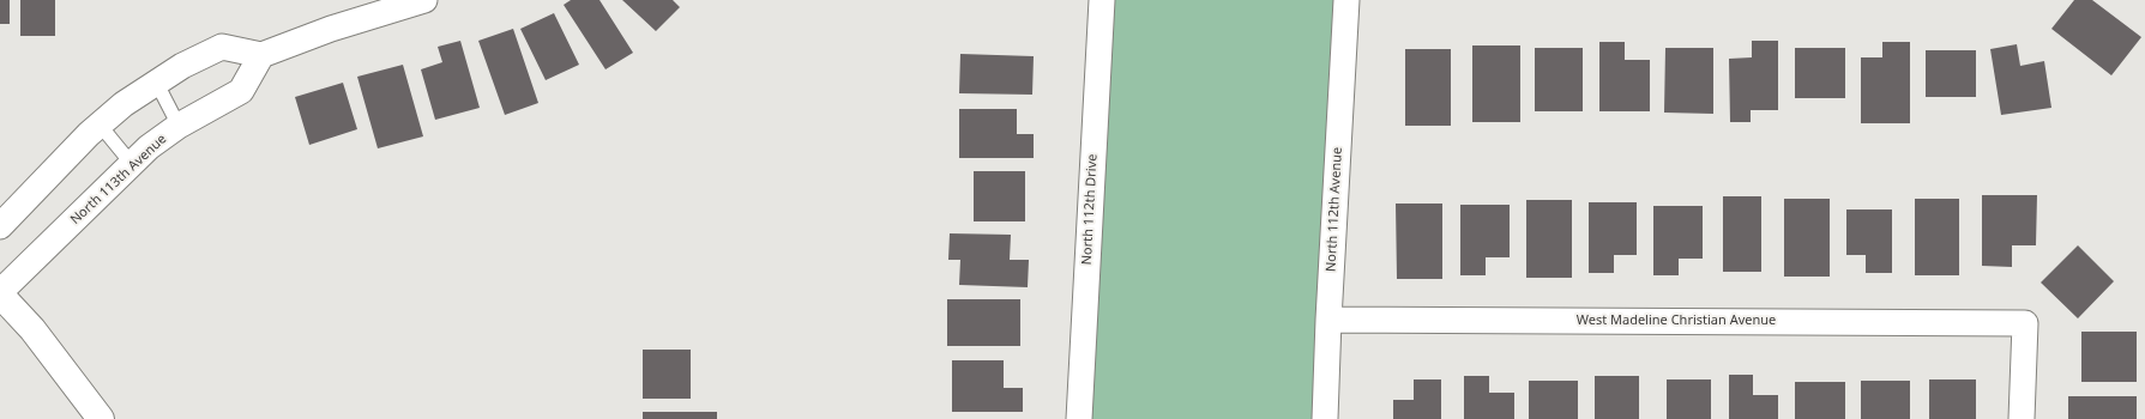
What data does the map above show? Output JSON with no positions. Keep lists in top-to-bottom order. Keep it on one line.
{"streets":{"street":["North 113th Avenue","North 112th Drive","North 112th Avenue","West Madeline Christian Avenue"]},"crossings":[["North 112th Avenue","West Madeline Christian Avenue"]]}
